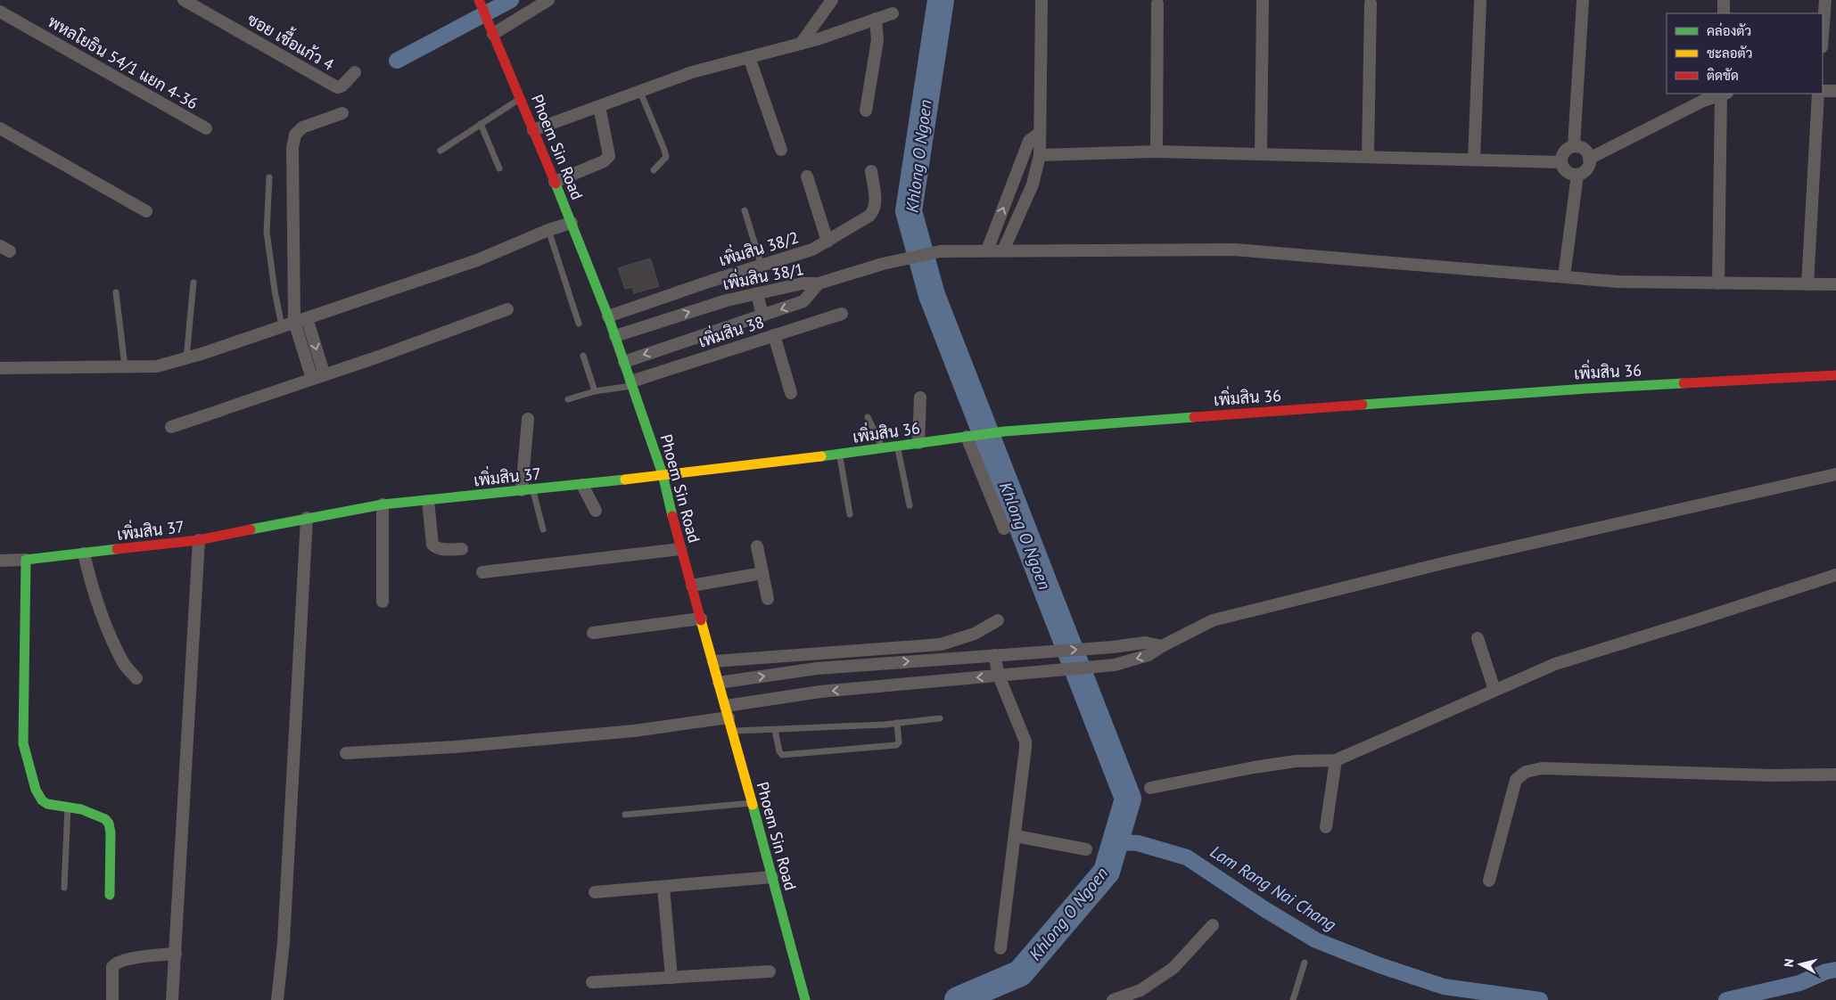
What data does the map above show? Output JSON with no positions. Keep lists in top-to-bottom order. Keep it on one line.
{"streets":{"street":["ซอย เชื้อแก้ว 4","พหลโยธิน 54/1 แยก 4-36","Phoem Sin Road","เพิ่มสิน 38/2","เพิ่มสิน 38/1","เพิ่มสิน 38","เพิ่มสิน 36","เพิ่มสิน 37"]},"crossings":[["Phoem Sin Road","เพิ่มสิน 38/2"],["Phoem Sin Road","เพิ่มสิน 38/1"],["Phoem Sin Road","เพิ่มสิน 38"],["Phoem Sin Road","เพิ่มสิน 36"],["Phoem Sin Road","เพิ่มสิน 37"],["เพิ่มสิน 36","เพิ่มสิน 37"]],"water":["Khlong O Ngoen","Lam Rang Nai Chang"],"legend":["คล่องตัว","ชะลอตัว","ติดขัด"],"north":"left"}
